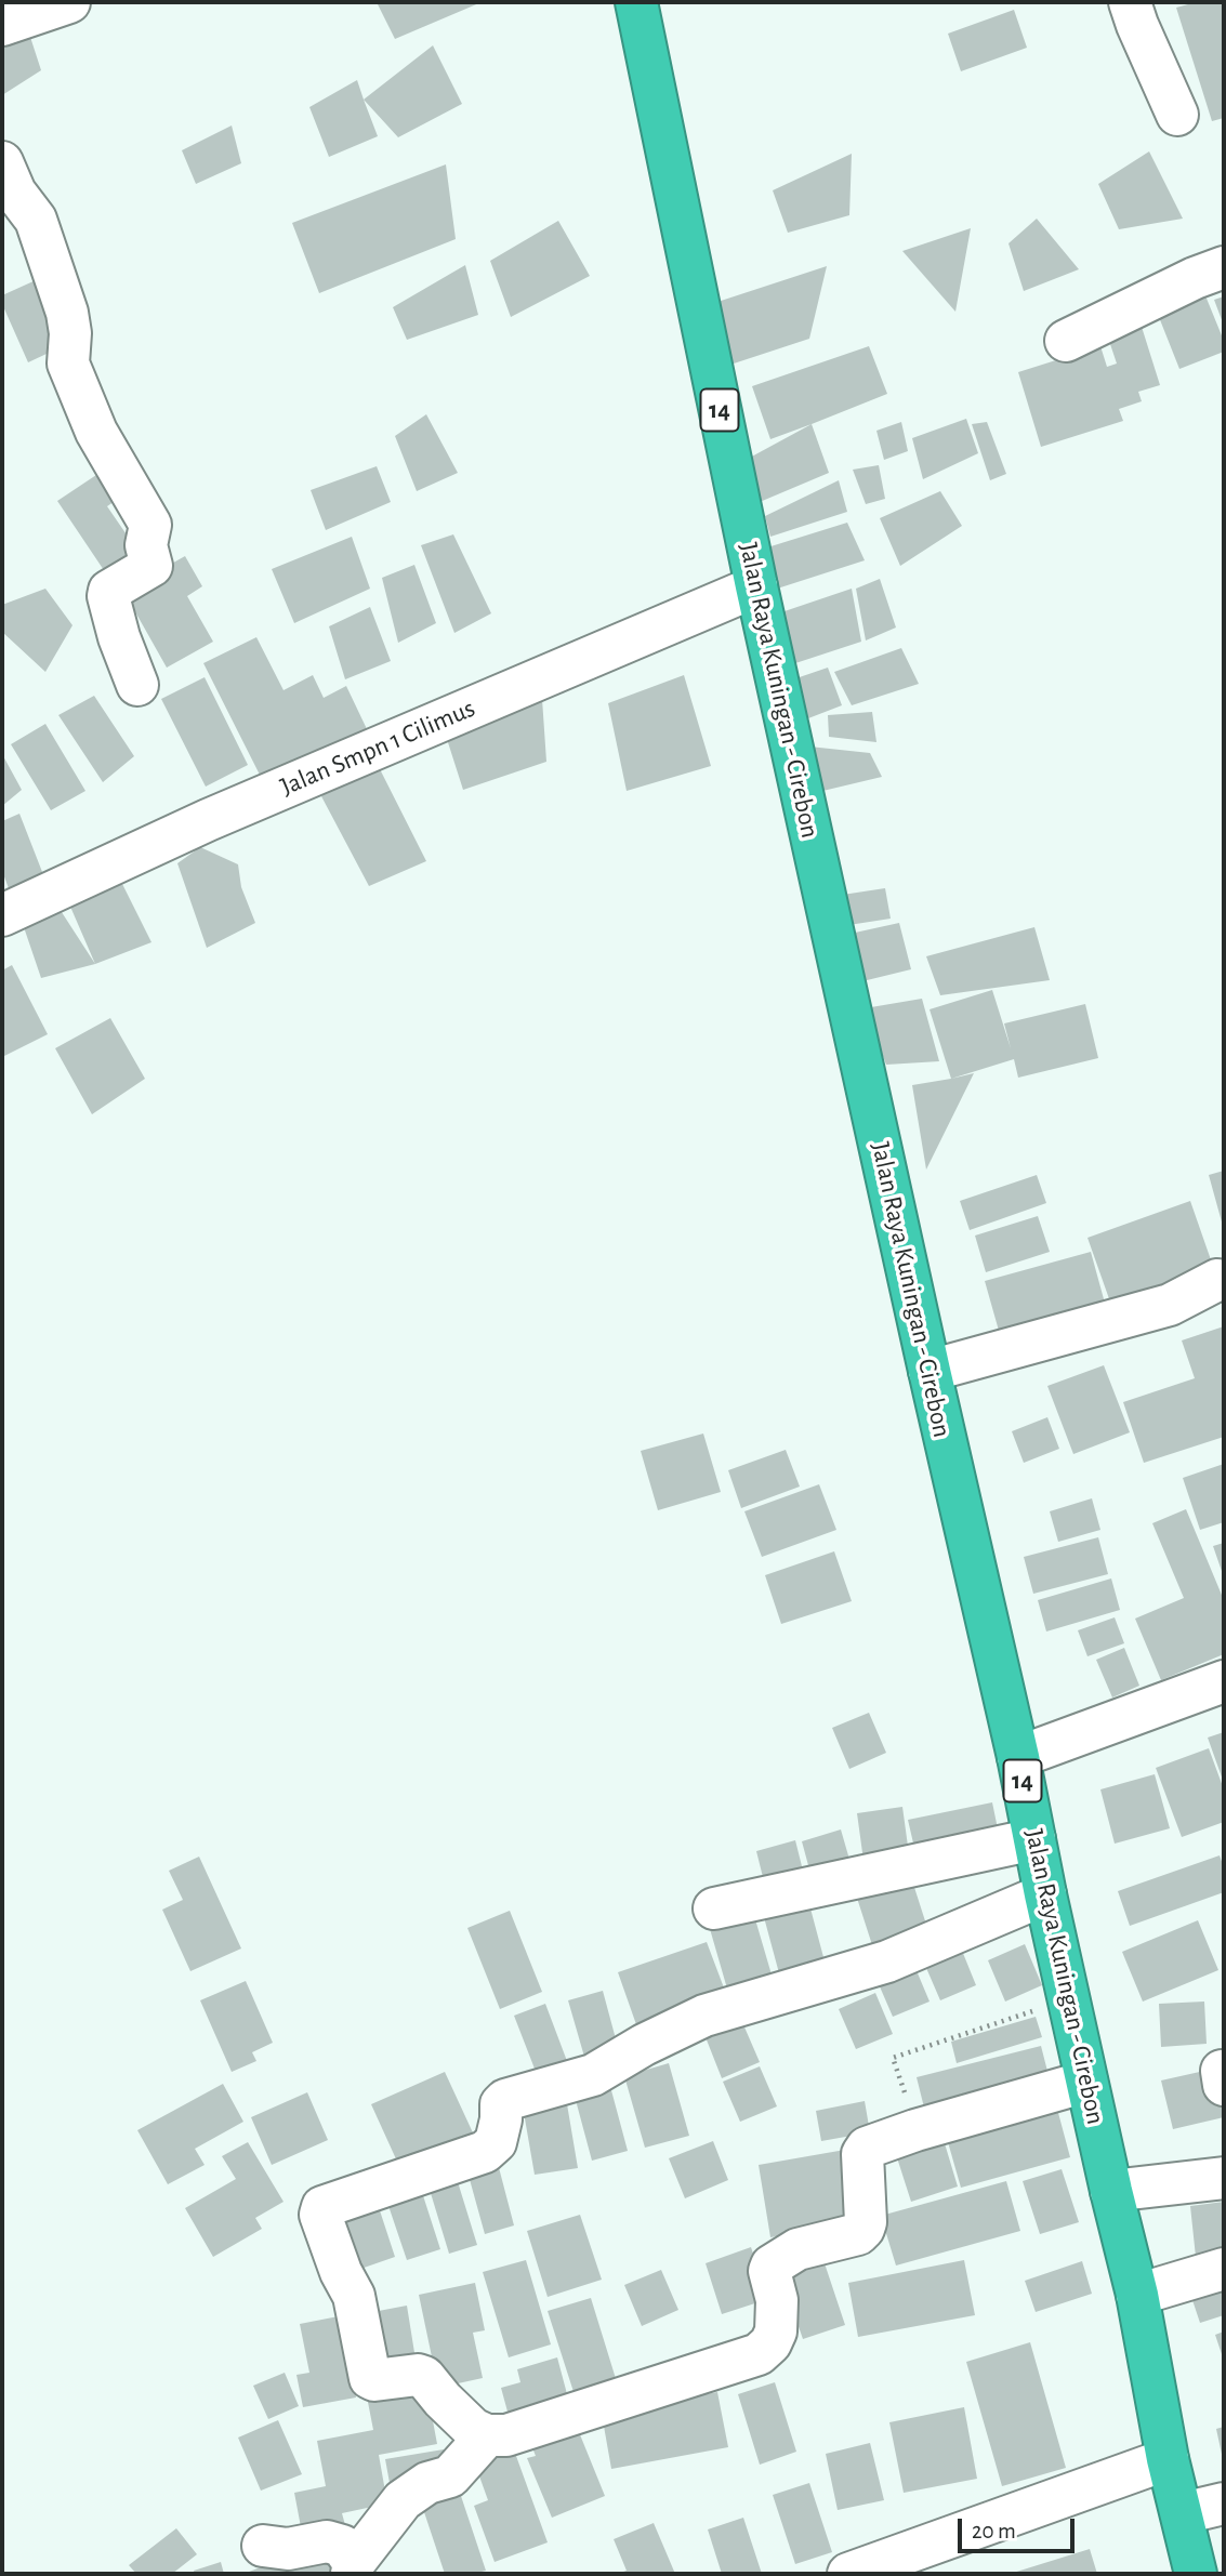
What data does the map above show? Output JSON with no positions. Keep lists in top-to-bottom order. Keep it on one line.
{"streets":{"highway":["14","Jalan Raya Kuningan - Cirebon"],"street":["Jalan Smpn 1 Cilimus"]},"crossings":[["Jalan Raya Kuningan - Cirebon","Jalan Smpn 1 Cilimus"]],"scale_bar":"20 m"}
